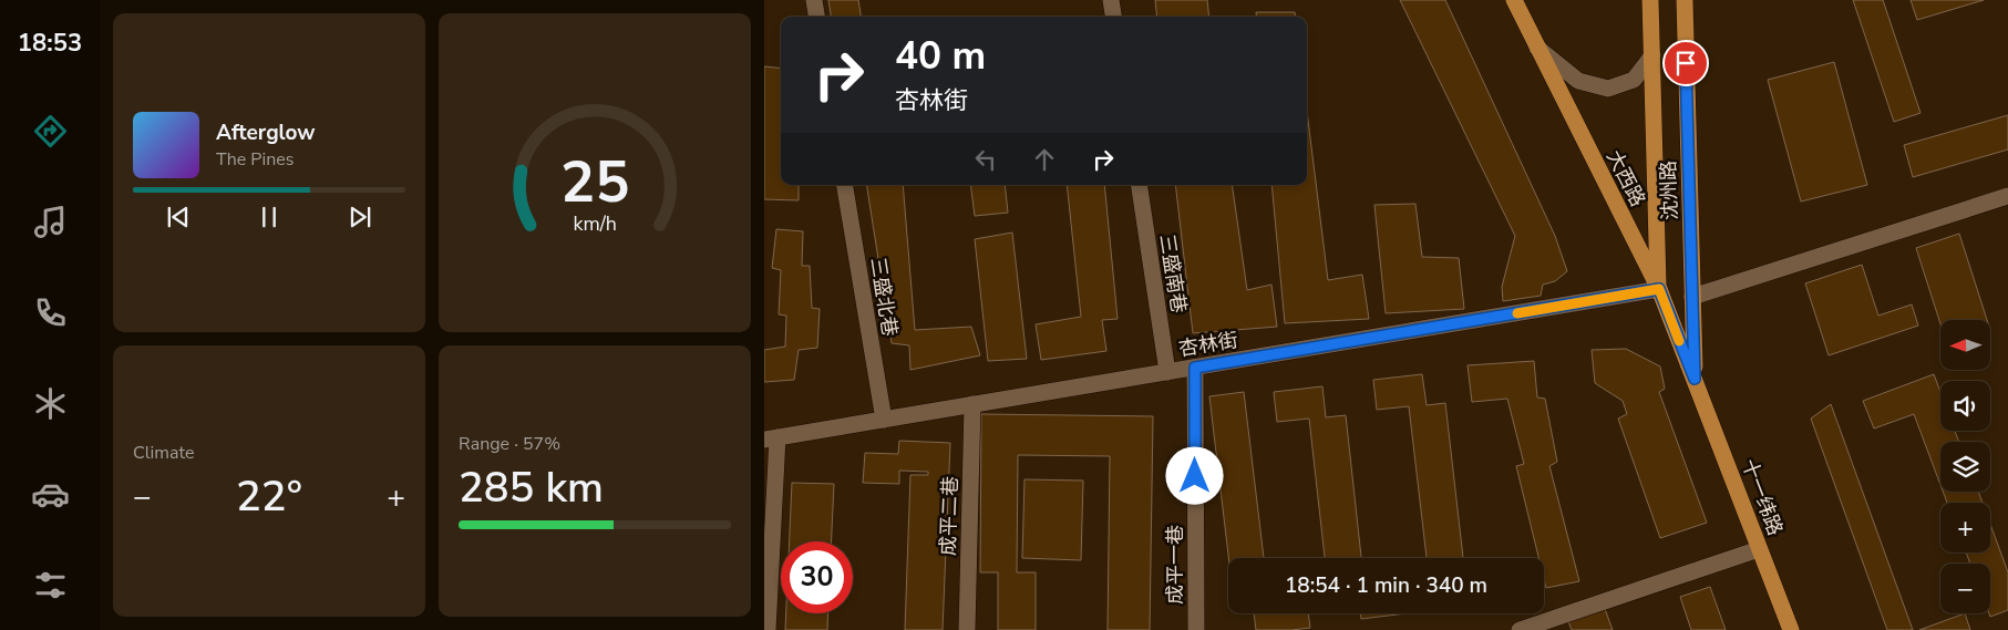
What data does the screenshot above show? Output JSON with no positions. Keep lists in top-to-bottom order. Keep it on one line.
{"streets":{"main road":["大西路","沈州路","十一纬路"],"street":["三盛南巷","三盛北巷","杏林街","成平二巷","成平一巷"]},"crossings":[["大西路","沈州路"],["大西路","杏林街"],["大西路","十一纬路"],["沈州路","杏林街"],["沈州路","十一纬路"],["三盛南巷","杏林街"],["三盛北巷","杏林街"],["杏林街","成平二巷"],["杏林街","成平一巷"]],"north":"left","page":{"tabs":"18:53","turn":["40 m","杏林街"],"song":["Afterglow","The Pines"],"map_buttons":["+","−"],"tile":["Climate",["Range · 57%","285 km"]],"heat":["−","22°","+"],"limit":"30","trip":"18:54 · 1 min · 340 m","gauge":["25","km/h"]}}
